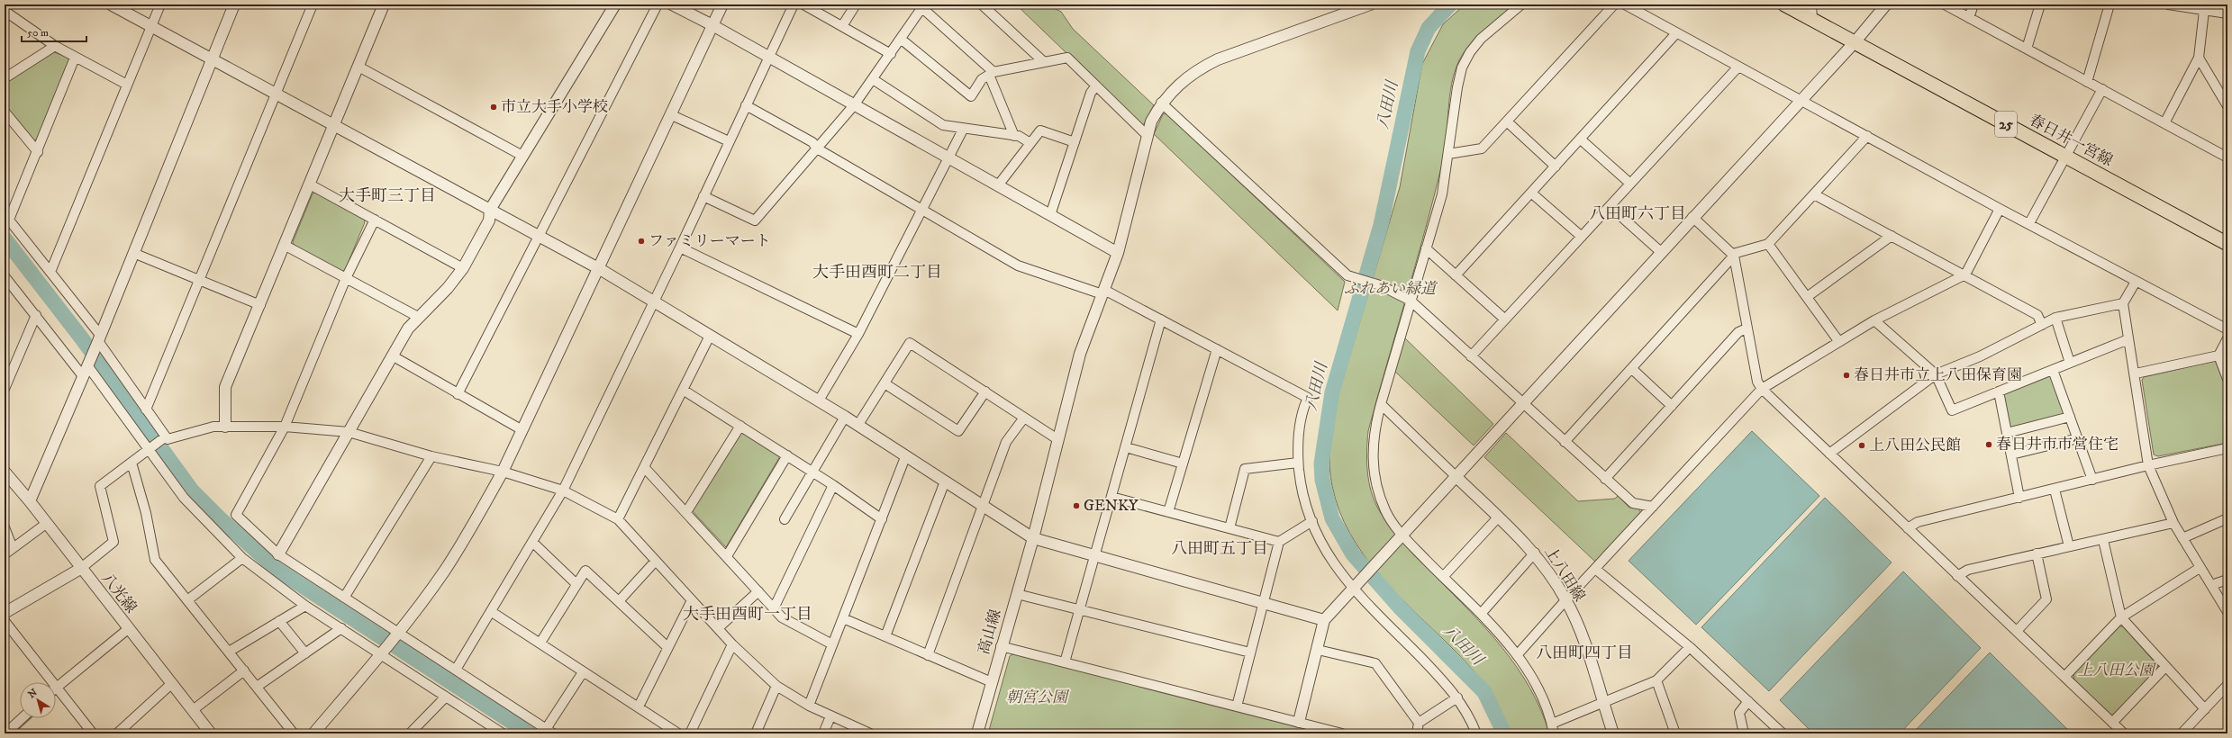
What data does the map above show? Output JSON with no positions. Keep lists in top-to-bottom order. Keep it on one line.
{"streets":{"main road":["25","春日井一宮線"],"street":["上八田線","八光線","高山線"]},"districts":["大手町三丁目","八田町六丁目","大手田酉町二丁目","八田町五丁目","大手田酉町一丁目","八田町四丁目"],"water":["八田川"],"parks":["ふれあい緑道","上八田公園","朝宮公園"],"places":["市立大手小学校","ファミリーマート","春日井市立上八田保育園","春日井市市営住宅","上八田公民館","GENKY"],"scale_bar":"50 m","north":"top left"}
